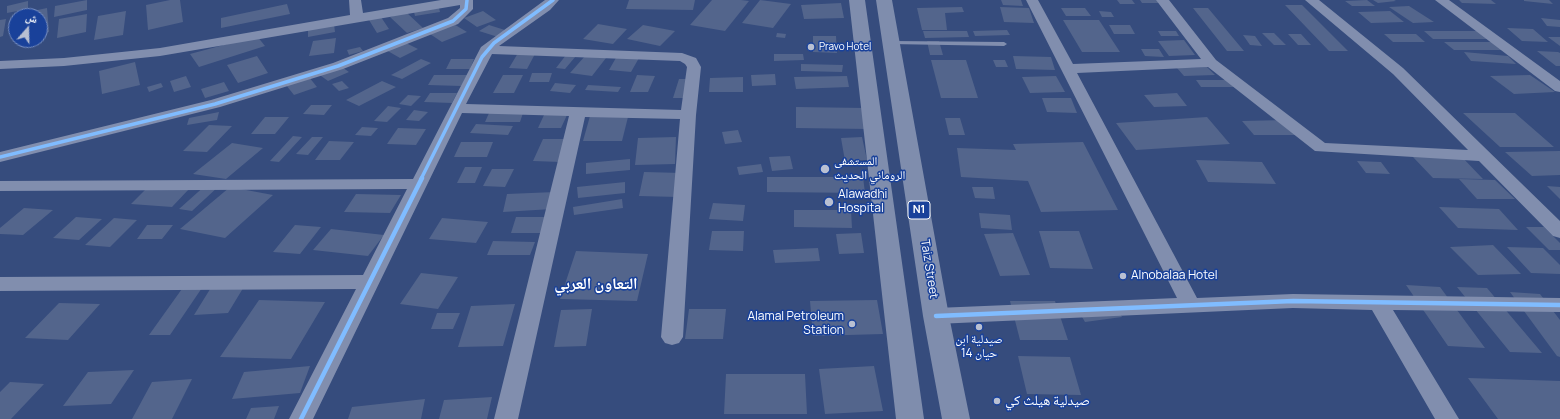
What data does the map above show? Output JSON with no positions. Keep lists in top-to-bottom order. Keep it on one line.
{"streets":{"highway":["N1","Taiz Street"]},"districts":["التعاون العربي"],"places":["Pravo Hotel","المستشفى الروماني الحديث","Alawadhi Hospital","Alnobalaa Hotel","Alamal Petroleum Station","صيدلية ابن حيان 14","صيدلية هيلث كي"],"north":"top"}
